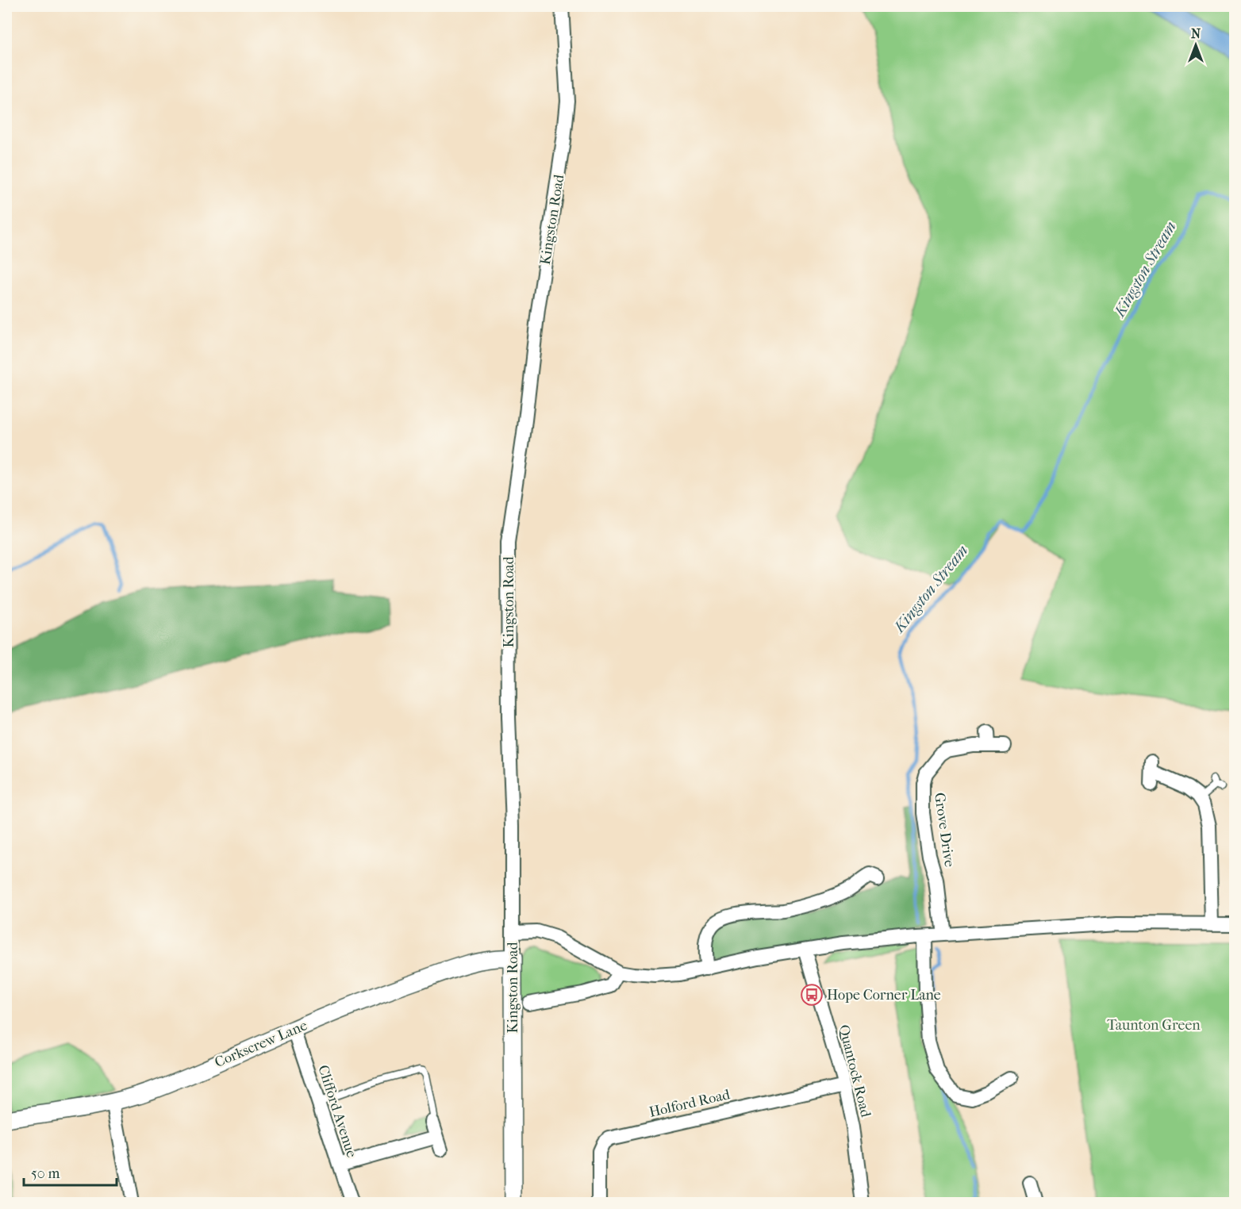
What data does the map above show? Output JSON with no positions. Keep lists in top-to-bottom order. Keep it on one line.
{"streets":{"street":["Kingston Road","Grove Drive","Corkscrew Lane","Quantock Road","Holford Road","Clifford Avenue"]},"crossings":[["Kingston Road","Corkscrew Lane"],["Corkscrew Lane","Clifford Avenue"],["Quantock Road","Holford Road"]],"water":["Kingston Stream"],"parks":["Taunton Green"],"places":{"bus stop":["Hope Corner Lane"]},"scale_bar":"50 m","north":"top"}
